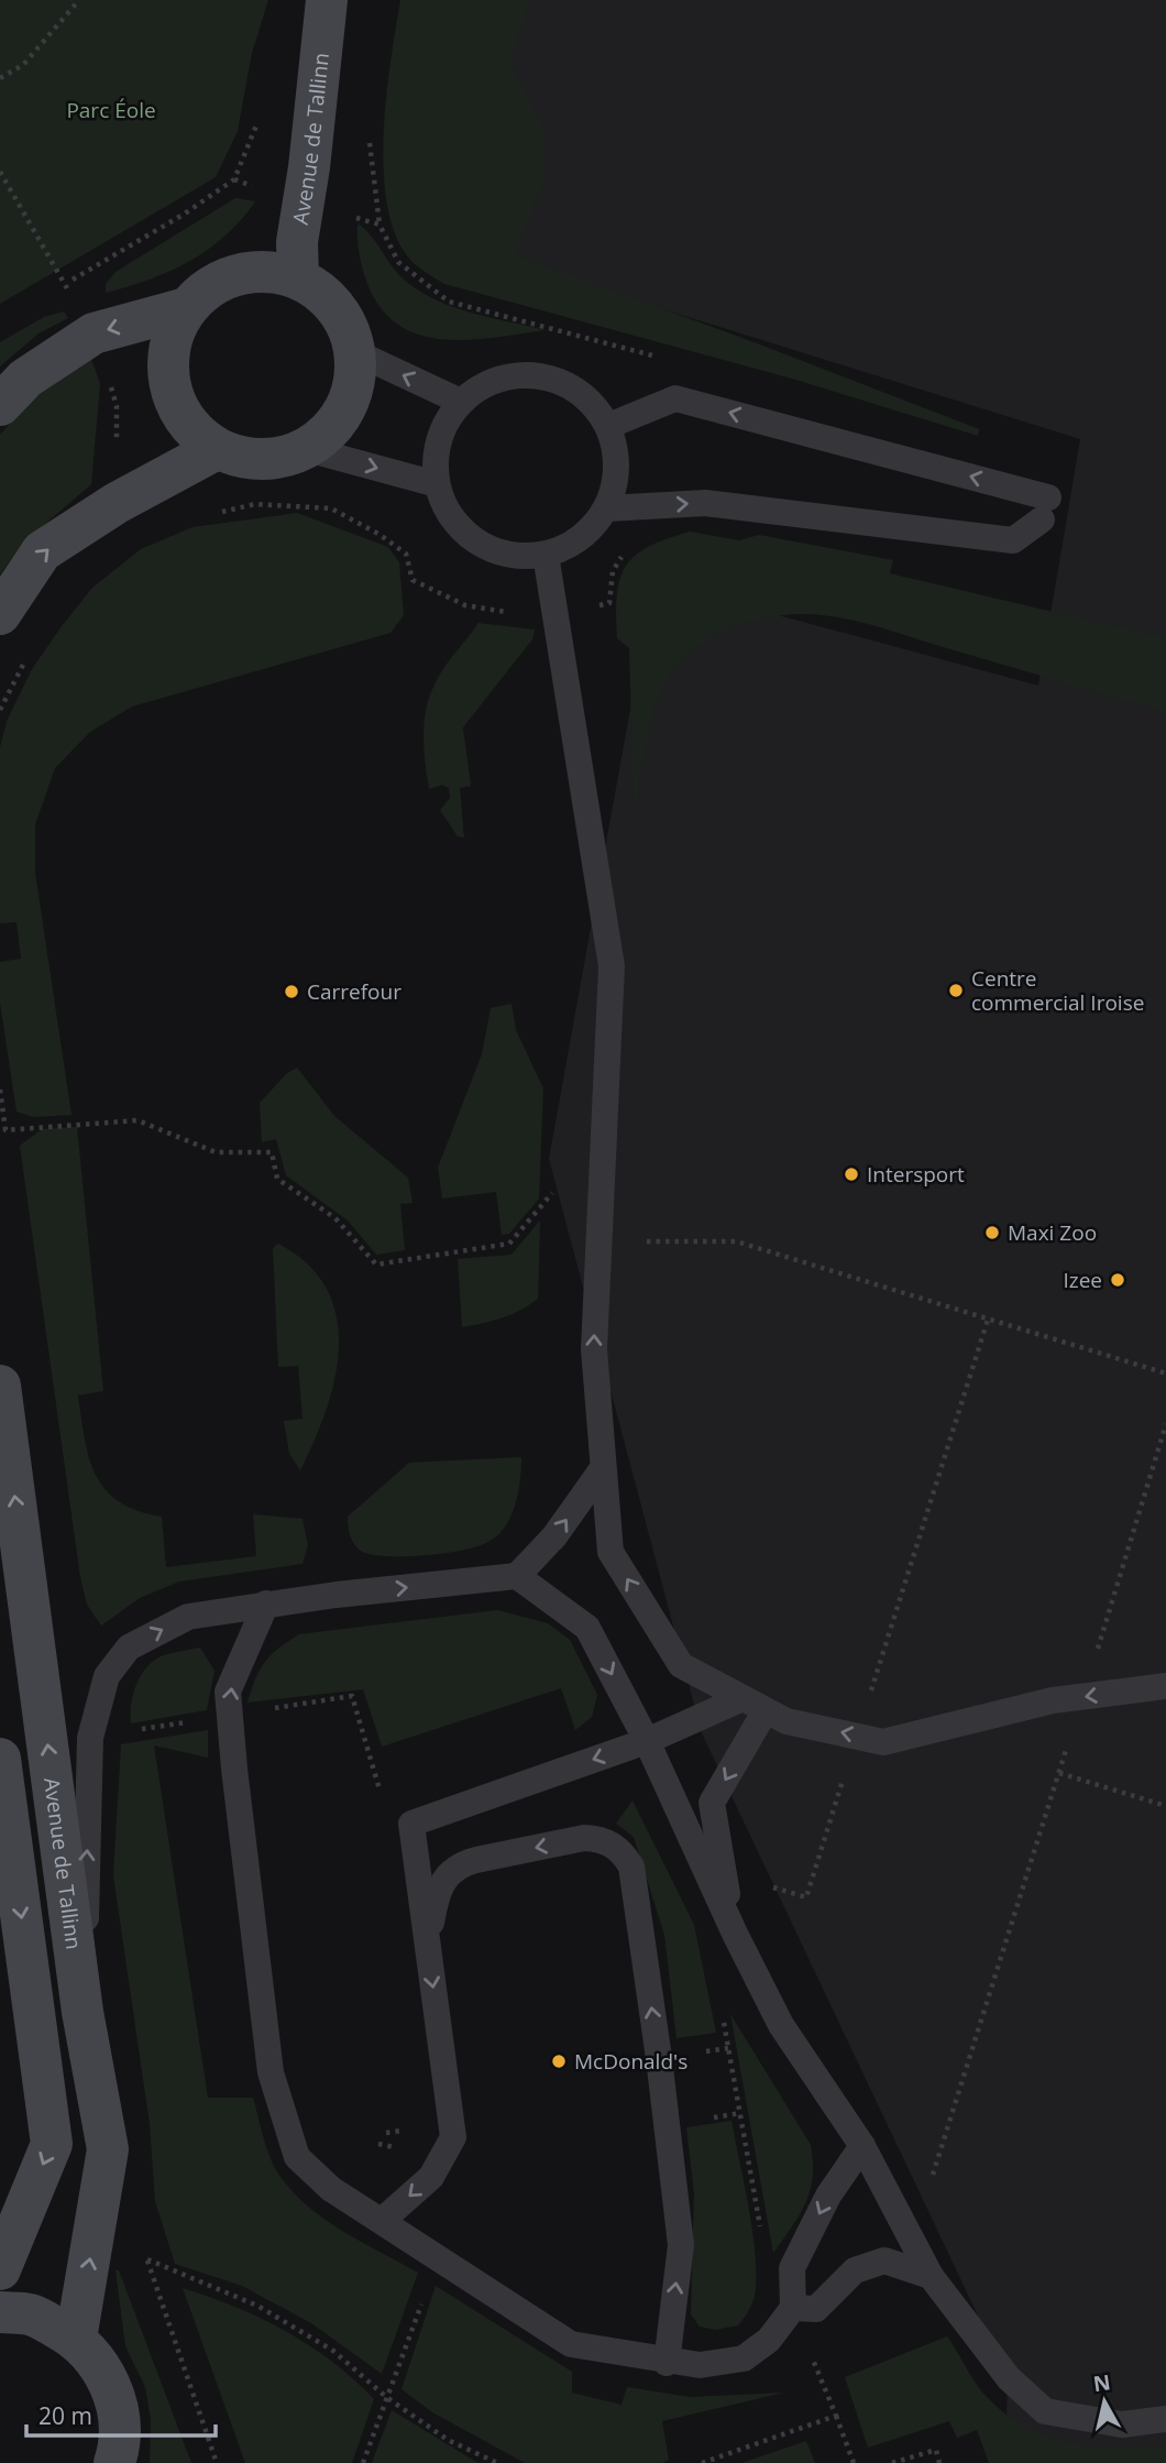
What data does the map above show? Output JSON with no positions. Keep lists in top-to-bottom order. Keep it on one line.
{"streets":{"street":["Avenue de Tallinn"]},"parks":["Parc Éole"],"places":["Centre commercial Iroise","Carrefour","Intersport","Maxi Zoo","Izee","McDonald's"],"scale_bar":"20 m","north":"top"}
